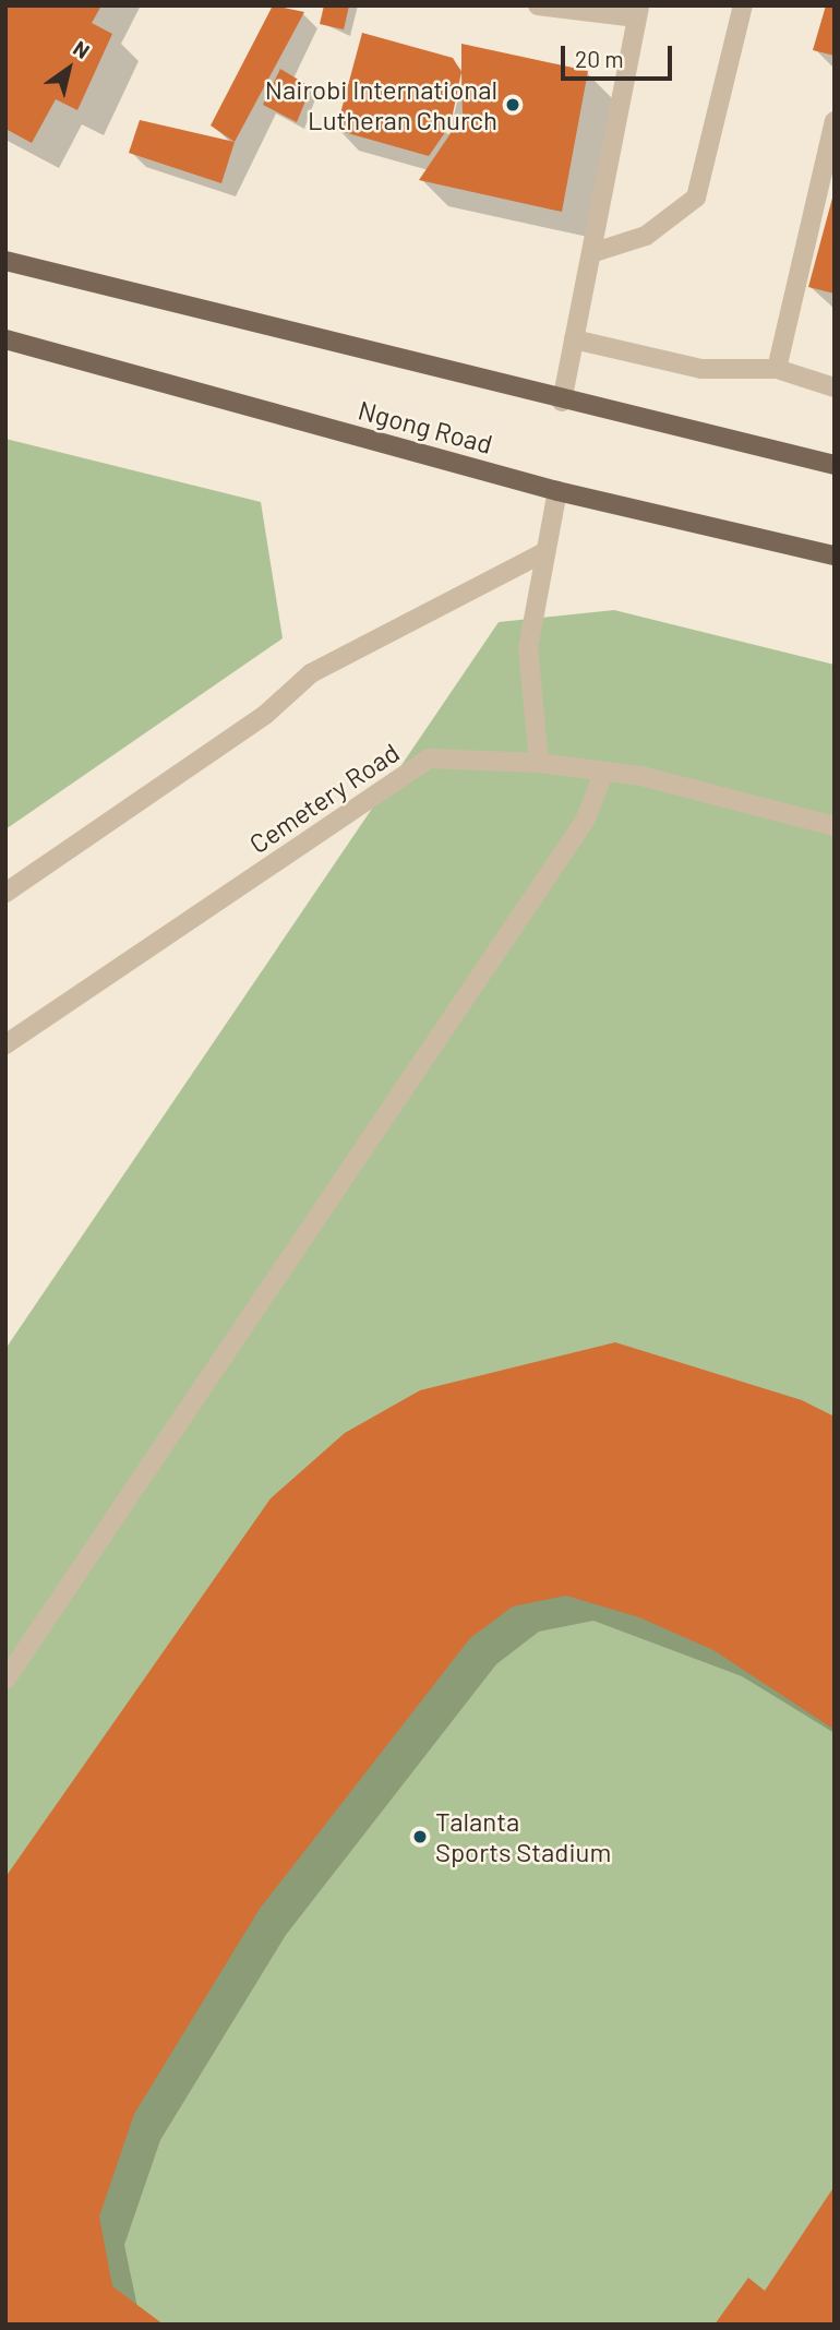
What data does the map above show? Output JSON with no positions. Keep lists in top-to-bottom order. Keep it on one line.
{"streets":{"main road":["Ngong Road"],"street":["Cemetery Road"]},"places":["Nairobi International Lutheran Church","Talanta Sports Stadium"],"scale_bar":"20 m","north":"top right"}
